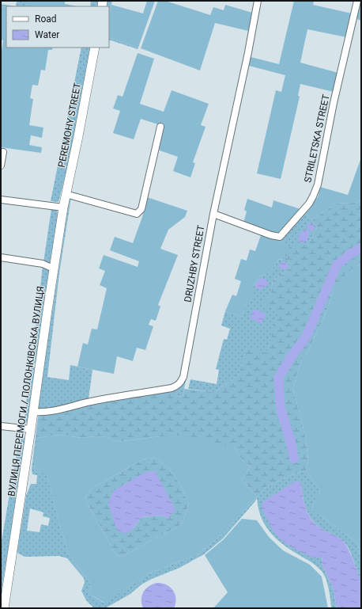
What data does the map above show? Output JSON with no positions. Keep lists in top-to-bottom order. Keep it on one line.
{"streets":{"main road":["PEREMOHY STREET","ВУЛИЦЯ ПЕРЕМОГИ / ПОЛОНКІВСЬКА ВУЛИЦЯ"],"street":["STRILETSKA STREET","DRUZHBY STREET"]},"crossings":[["PEREMOHY STREET","ВУЛИЦЯ ПЕРЕМОГИ / ПОЛОНКІВСЬКА ВУЛИЦЯ"],["STRILETSKA STREET","DRUZHBY STREET"],["DRUZHBY STREET","ВУЛИЦЯ ПЕРЕМОГИ / ПОЛОНКІВСЬКА ВУЛИЦЯ"]],"legend":["Road","Water"]}
